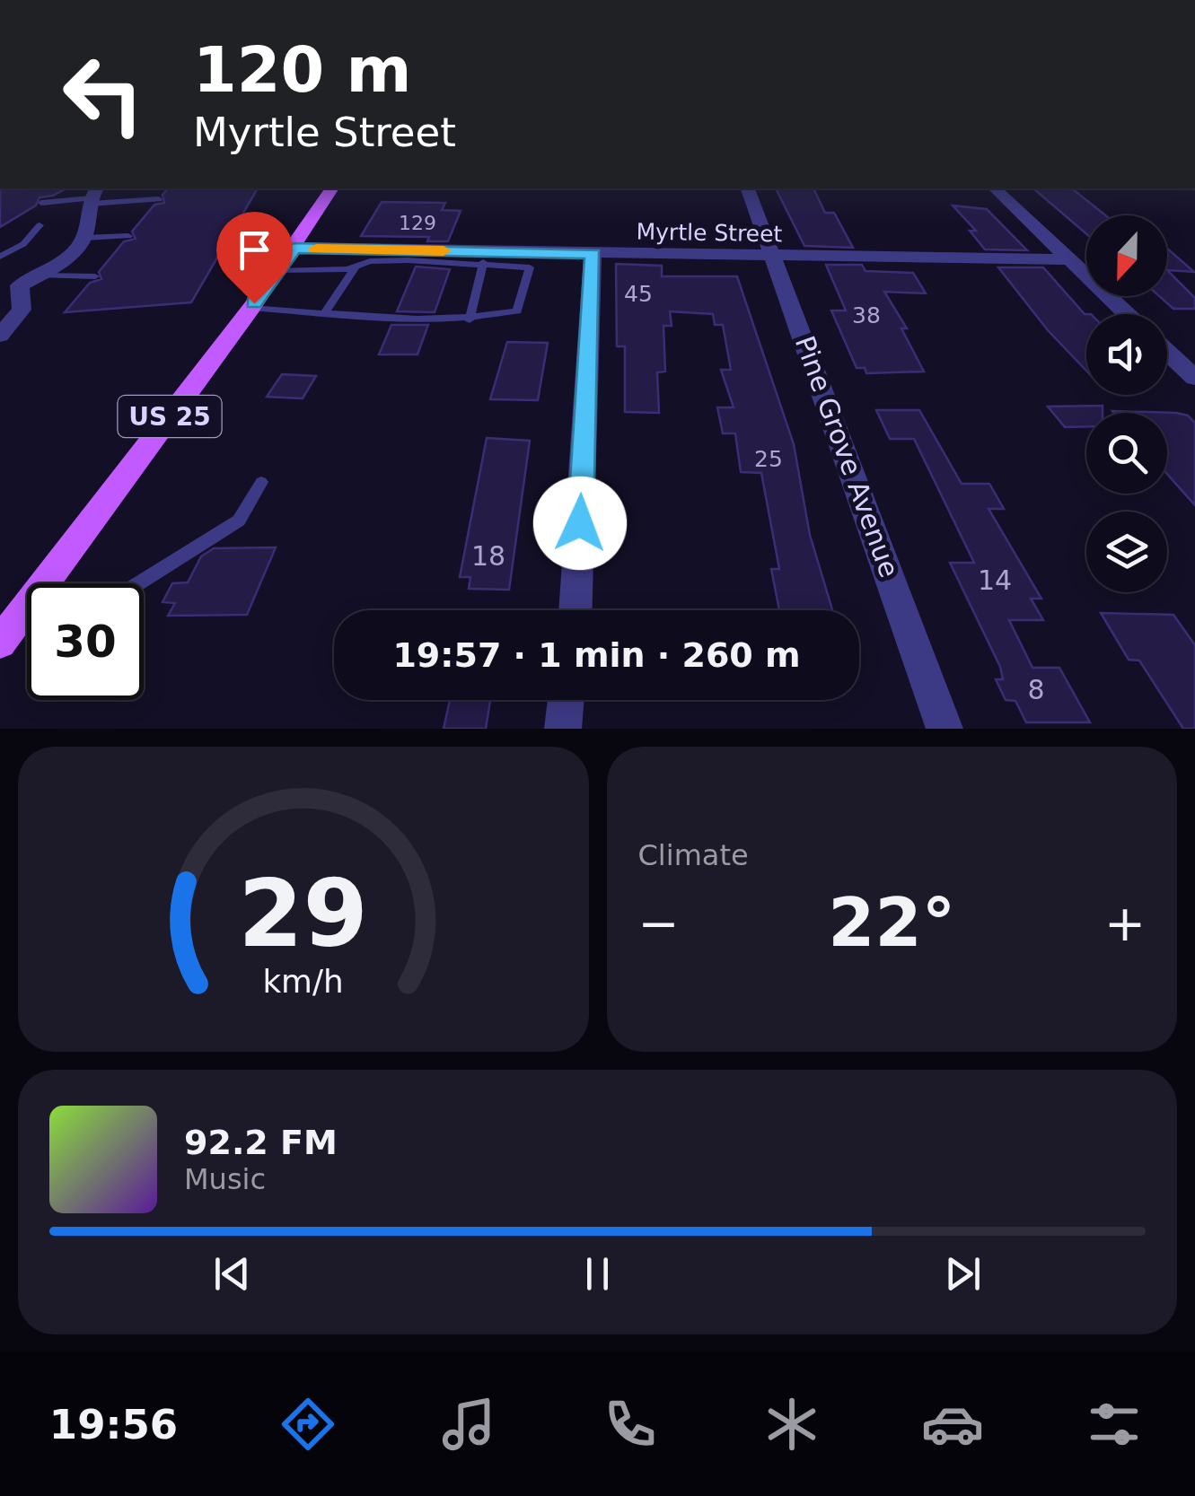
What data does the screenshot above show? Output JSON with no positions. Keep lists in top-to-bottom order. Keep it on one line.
{"streets":{"main road":["US 25"],"street":["Myrtle Street","Pine Grove Avenue"]},"crossings":[["Myrtle Street","US 25"],["Myrtle Street","Pine Grove Avenue"]],"house_numbers":["129","45","38","25","18","14","8"],"north":"bottom","page":{"turn":["120 m","Myrtle Street"],"limit":"30","trip":"19:57 · 1 min · 260 m","tile":"Climate","heat":["−","22°","+"],"song":["92.2 FM","Music"],"tabs":"19:56","gauge":["29","km/h"]}}
